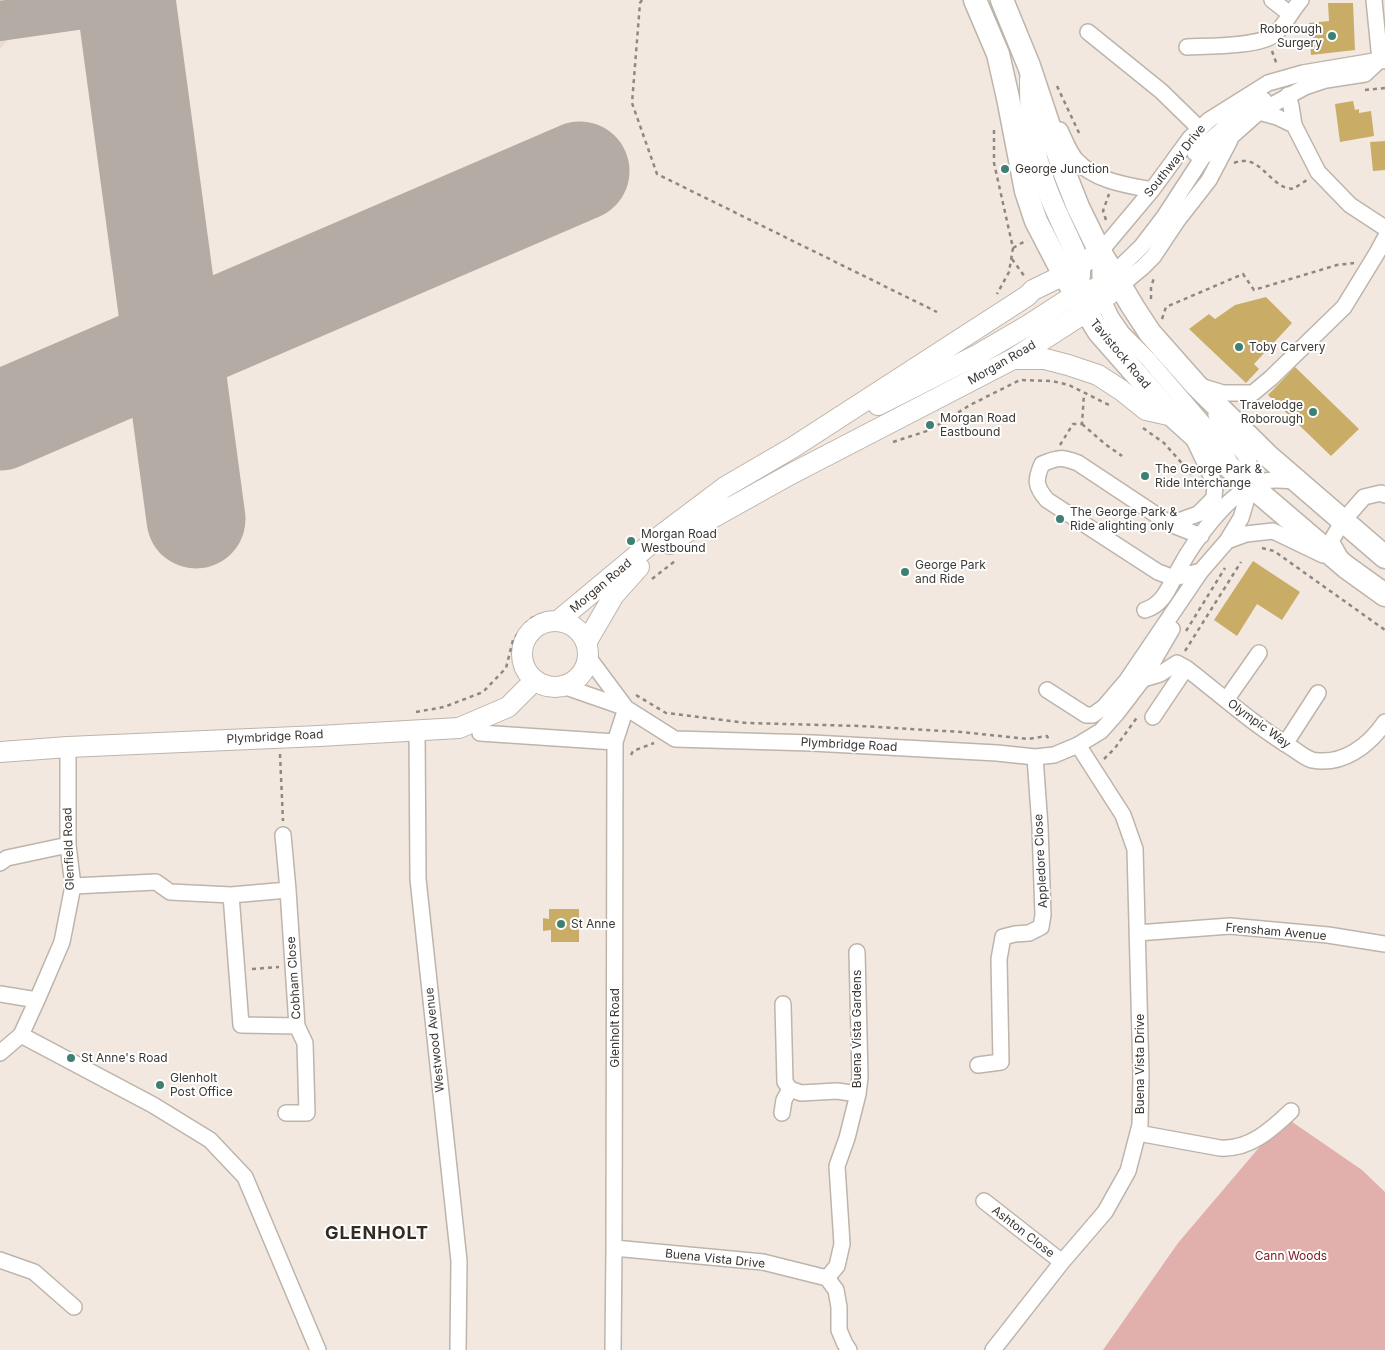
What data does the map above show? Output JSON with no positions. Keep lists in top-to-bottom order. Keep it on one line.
{"streets":{"highway":["Tavistock Road"],"main road":["Morgan Road","Plymbridge Road"],"street":["Southway Drive","Olympic Way","Glenfield Road","Appledore Close","Frensham Avenue","Cobham Close","Glenholt Road","Buena Vista Gardens","Westwood Avenue","Buena Vista Drive","Ashton Close"]},"crossings":[["Southway Drive","Tavistock Road"],["Tavistock Road","Morgan Road"],["Morgan Road","Plymbridge Road"],["Plymbridge Road","Glenfield Road"],["Plymbridge Road","Appledore Close"],["Plymbridge Road","Westwood Avenue"],["Plymbridge Road","Buena Vista Drive"],["Frensham Avenue","Buena Vista Drive"],["Glenholt Road","Buena Vista Drive"],["Buena Vista Gardens","Buena Vista Drive"],["Buena Vista Drive","Ashton Close"]],"districts":["GLENHOLT"],"parks":["Cann Woods"],"places":["Roborough Surgery","George Junction","Toby Carvery","Travelodge Roborough","Morgan Road Eastbound","The George Park & Ride Interchange","The George Park & Ride alighting only","Morgan Road Westbound","George Park and Ride","St Anne","St Anne's Road","Glenholt Post Office"]}
